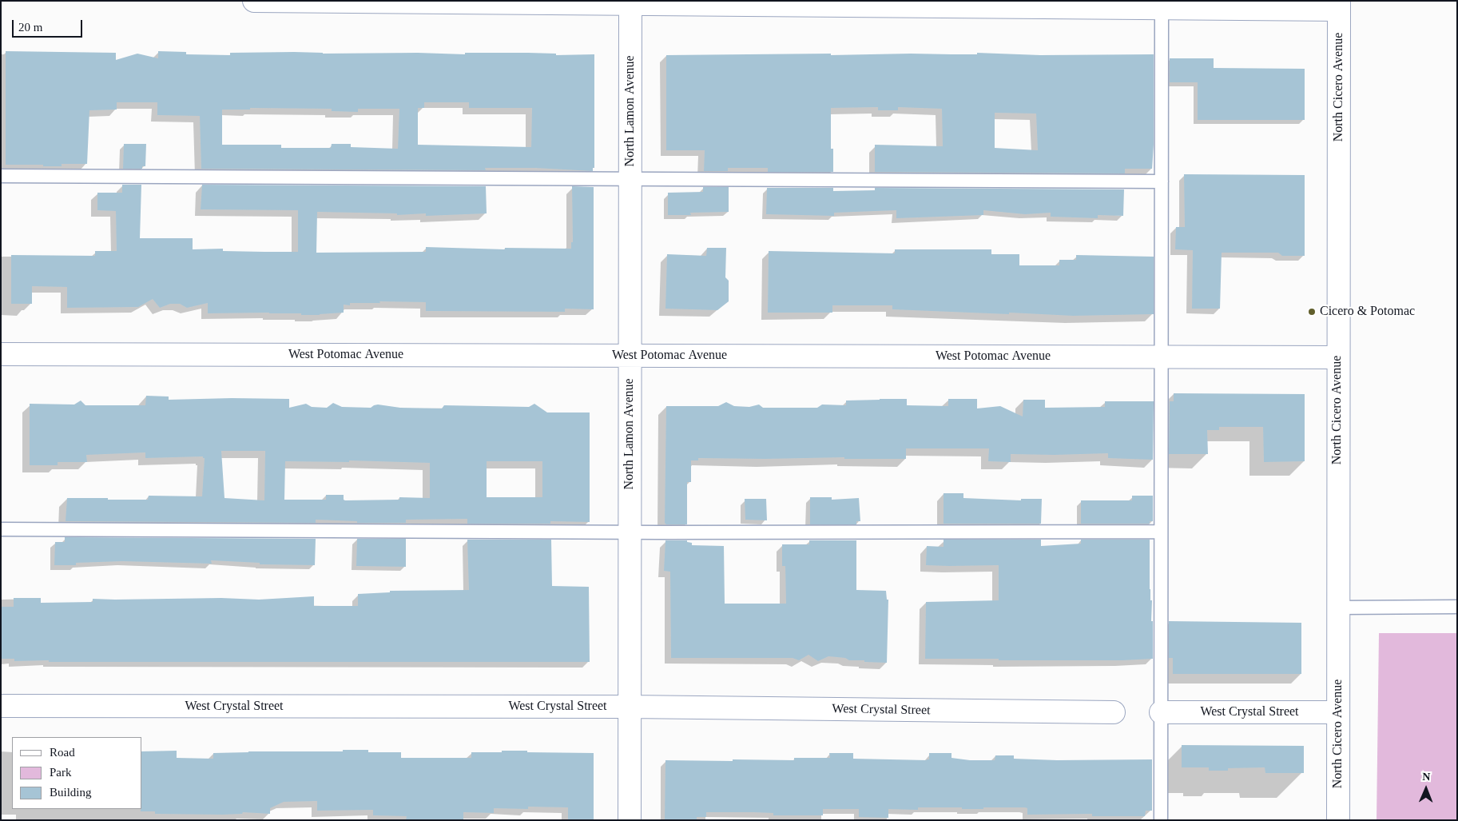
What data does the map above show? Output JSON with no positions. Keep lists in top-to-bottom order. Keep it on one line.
{"streets":{"street":["North Cicero Avenue","North Lamon Avenue","West Potomac Avenue","West Crystal Street"]},"crossings":[["North Cicero Avenue","West Potomac Avenue"],["North Cicero Avenue","West Crystal Street"],["North Lamon Avenue","West Potomac Avenue"],["North Lamon Avenue","West Crystal Street"]],"places":["Cicero & Potomac"],"legend":["Road","Park","Building"],"scale_bar":"20 m","north":"top"}
